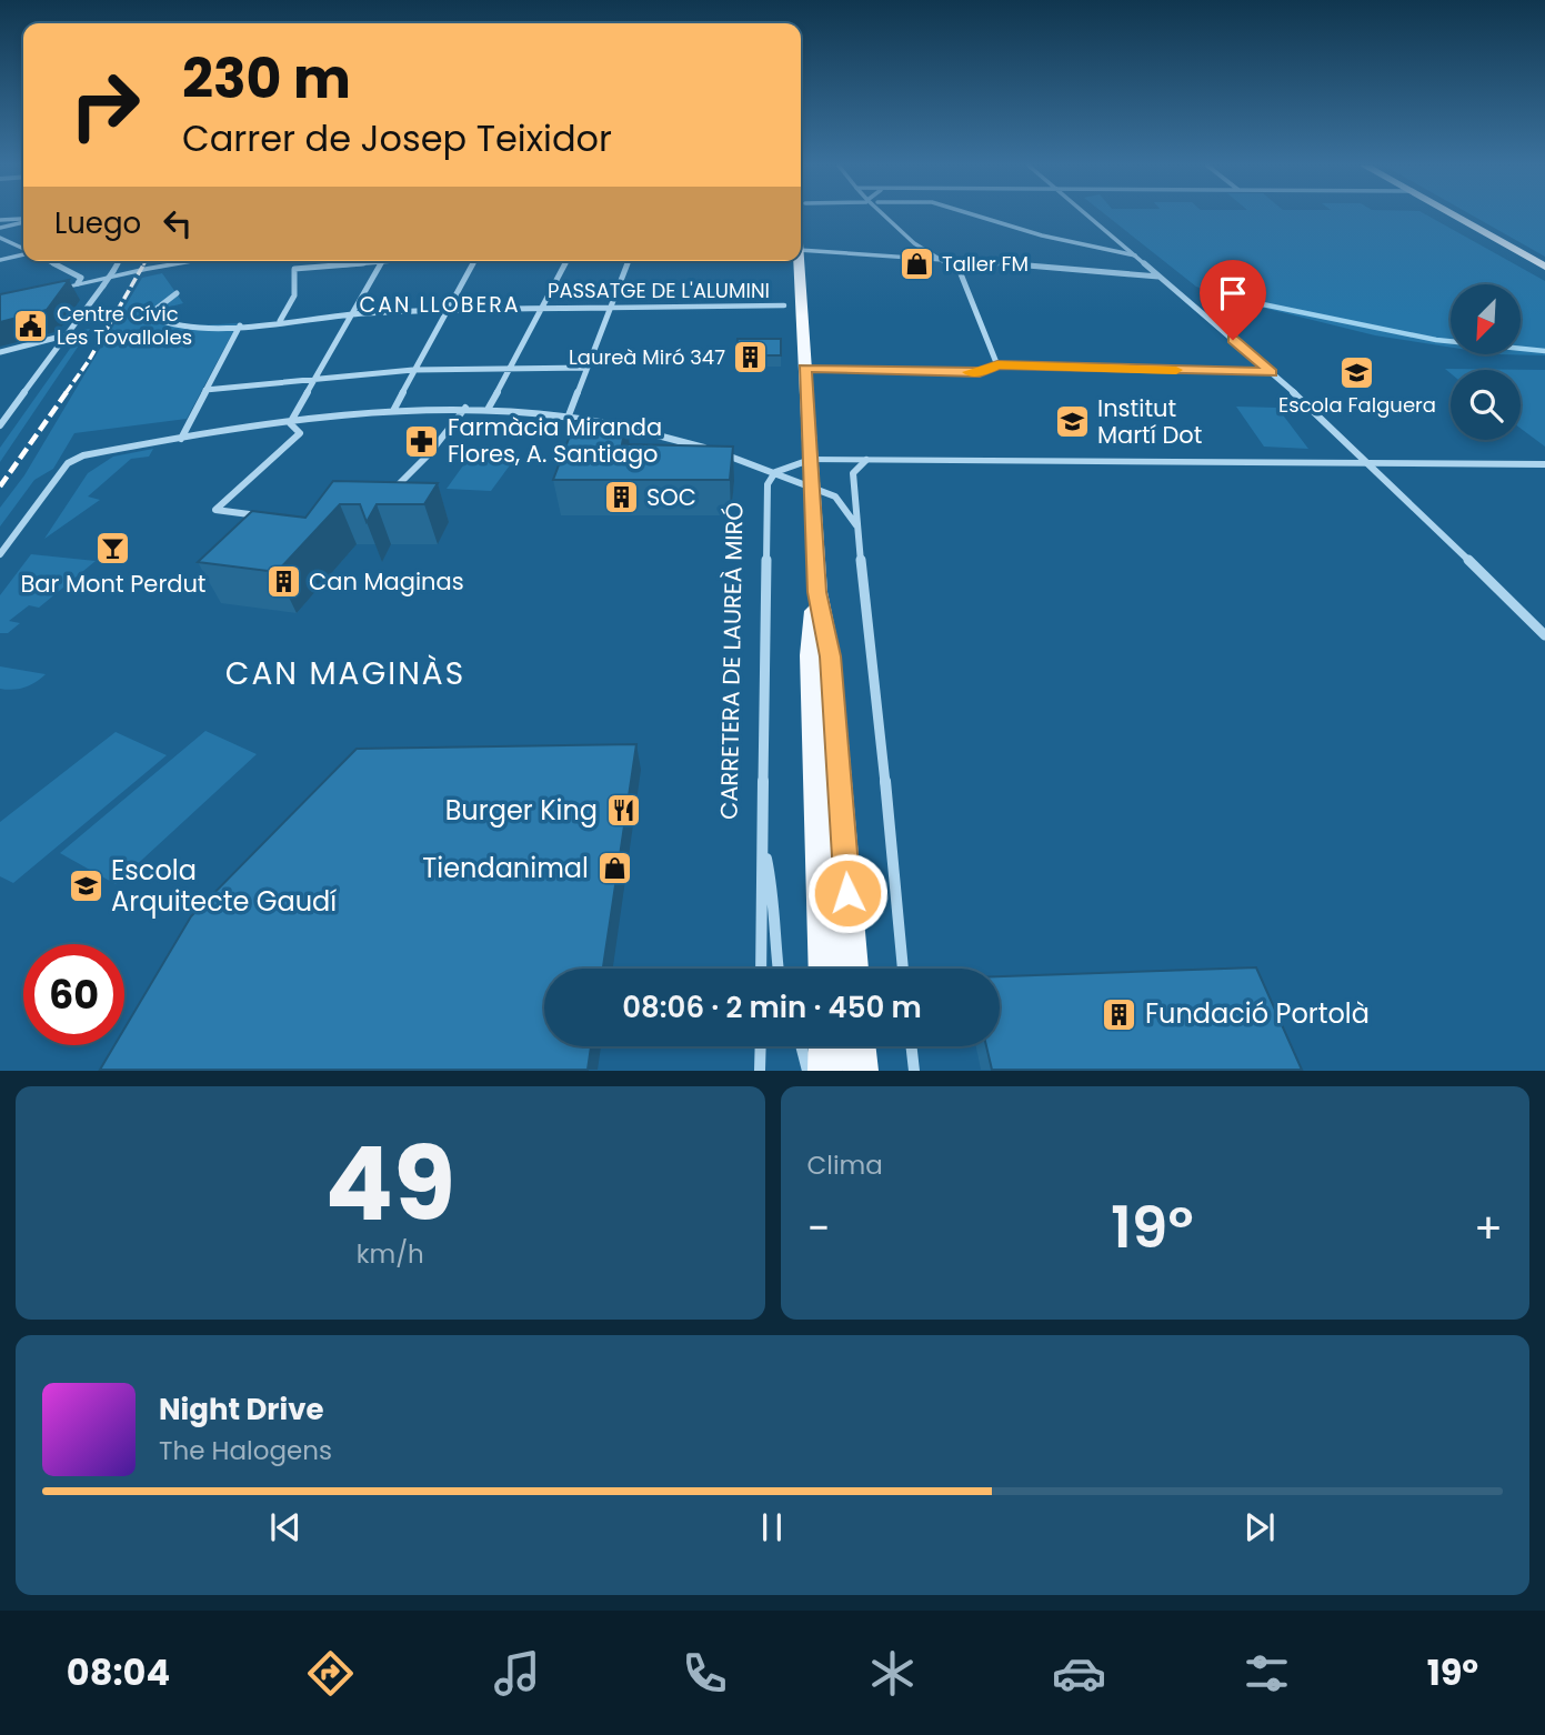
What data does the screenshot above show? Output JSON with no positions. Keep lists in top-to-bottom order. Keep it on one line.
{"streets":{"street":["PASSATGE DE L'ALUMINI","CARRETERA DE LAUREÀ MIRÓ"]},"districts":["CAN LLOBERA","CAN MAGINÀS"],"places":{"shop":["Taller FM","Tiendanimal"],"public building":["Centre Cívic Les Tovalloles"],"building":["Laureà Miró 347","SOC","Can Maginas","Fundació Portolà"],"school or university":["Escola Falguera","Institut Martí Dot","Escola Arquitecte Gaudí"],"pharmacy":["Farmàcia Miranda Flores, A. Santiago"],"bar":["Bar Mont Perdut"],"restaurant":["Burger King"]},"north":"bottom left","page":{"turn":["230 m","Carrer de Josep Teixidor"],"then":"Luego","limit":"60","trip":"08:06 · 2 min · 450 m","tile":[["49","km/h"],"Clima"],"heat":["−","19°","+"],"song":["Night Drive","The Halogens"],"tabs":["08:04","19°"]}}
